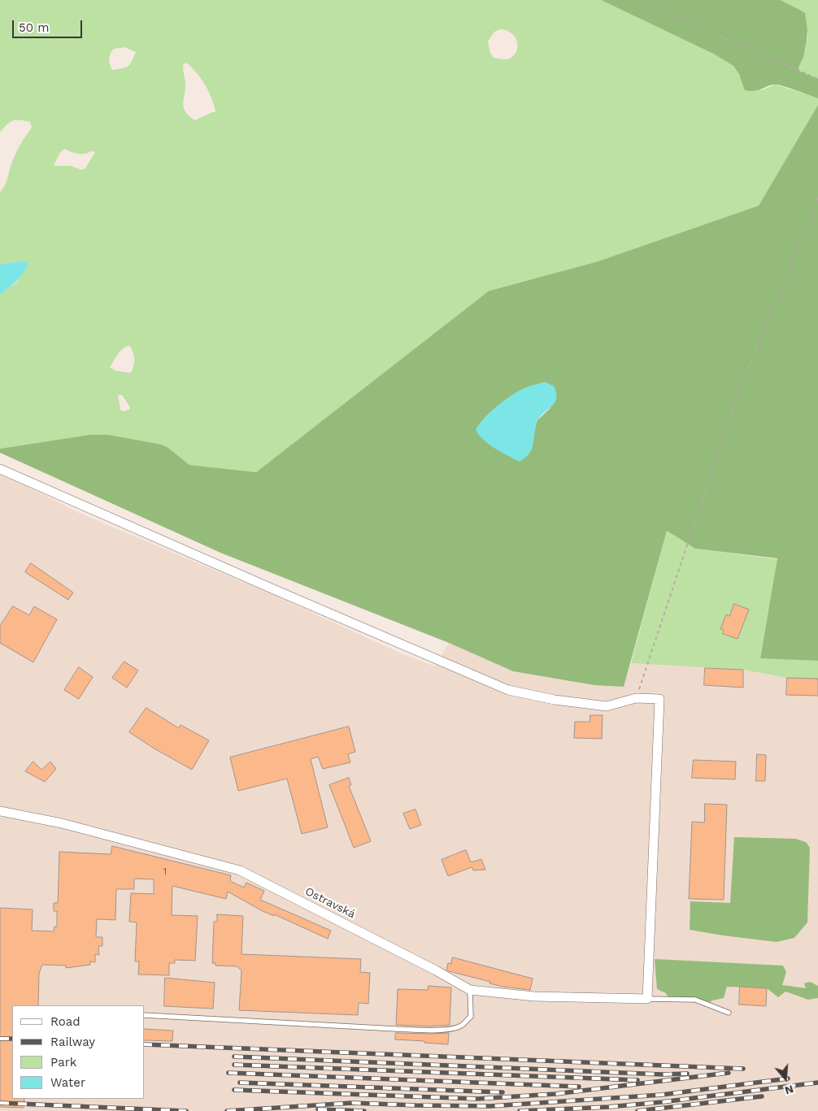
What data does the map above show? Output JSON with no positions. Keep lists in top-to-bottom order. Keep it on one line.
{"streets":{"street":["Ostravská"]},"house_numbers":["1"],"legend":["Road","Railway","Park","Water"],"scale_bar":"50 m","north":"bottom"}
